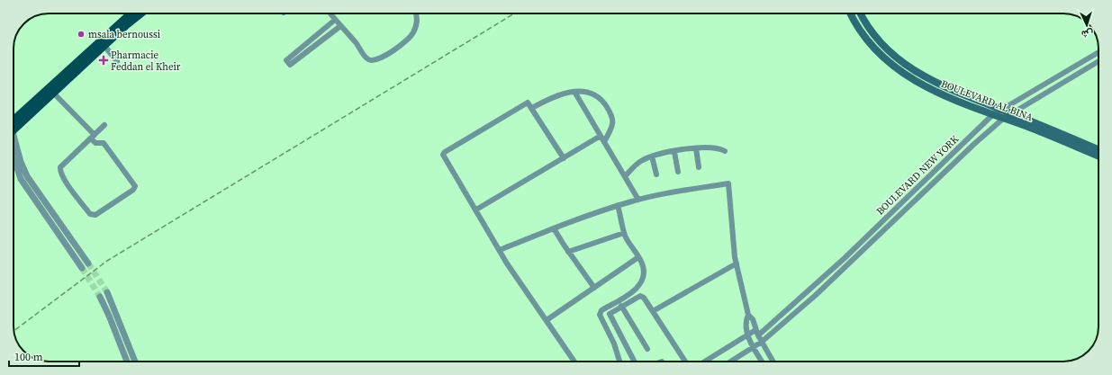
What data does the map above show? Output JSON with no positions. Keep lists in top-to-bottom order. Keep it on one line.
{"streets":{"main road":["BOULEVARD AL BINA"],"street":["BOULEVARD NEW YORK"]},"crossings":[["BOULEVARD AL BINA","BOULEVARD NEW YORK"]],"places":{"other":["msala bernoussi"],"health":["Pharmacie Feddan el Kheir"]},"scale_bar":"100 m","north":"bottom"}
